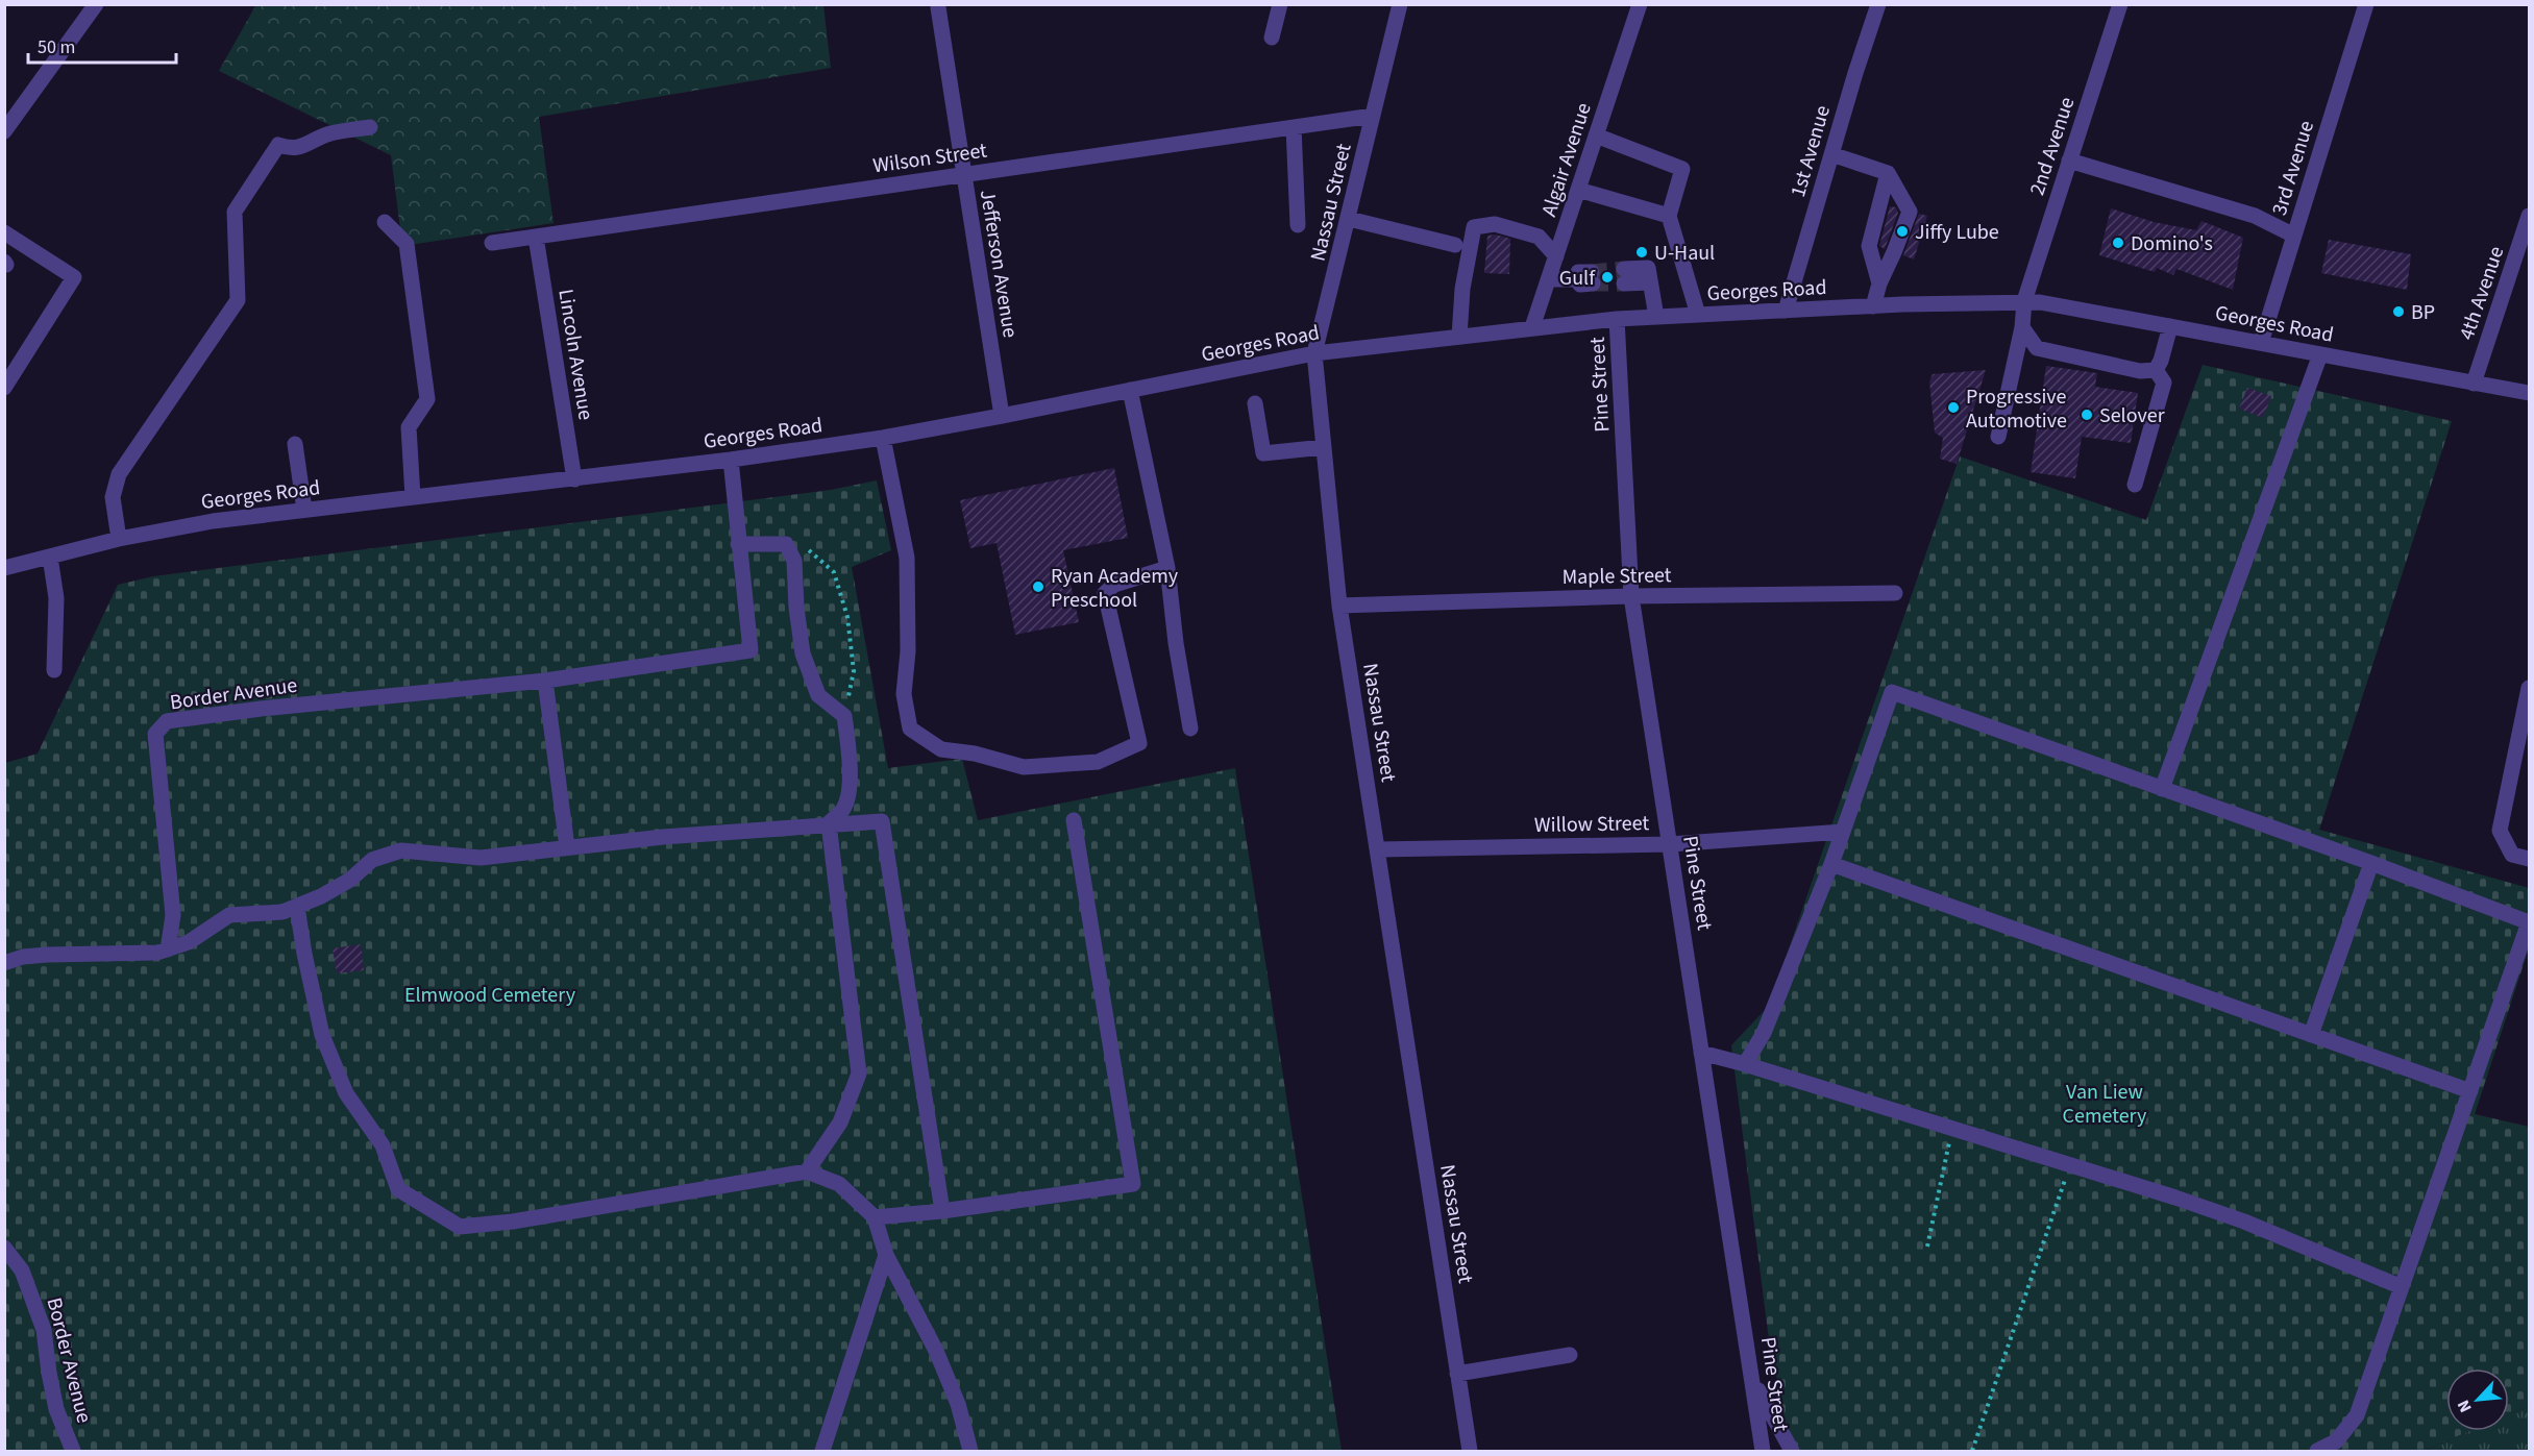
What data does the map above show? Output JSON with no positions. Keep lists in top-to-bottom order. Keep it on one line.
{"streets":{"street":["2nd Avenue","1st Avenue","Wilson Street","Algair Avenue","3rd Avenue","Nassau Street","Jefferson Avenue","Georges Road","4th Avenue","Lincoln Avenue","Pine Street","Maple Street","Border Avenue","Willow Street"]},"crossings":[["2nd Avenue","Georges Road"],["1st Avenue","Georges Road"],["Wilson Street","Nassau Street"],["Wilson Street","Jefferson Avenue"],["Wilson Street","Lincoln Avenue"],["Algair Avenue","Georges Road"],["3rd Avenue","Georges Road"],["Nassau Street","Georges Road"],["Nassau Street","Maple Street"],["Nassau Street","Willow Street"],["Jefferson Avenue","Georges Road"],["Georges Road","4th Avenue"],["Georges Road","Lincoln Avenue"],["Georges Road","Pine Street"],["Pine Street","Maple Street"],["Pine Street","Willow Street"]],"parks":["Elmwood Cemetery","Van Liew Cemetery"],"places":["Jiffy Lube","Domino's","U-Haul","Gulf","BP","Progressive Automotive","Selover","Ryan Academy Preschool"],"scale_bar":"50 m","north":"bottom left"}
